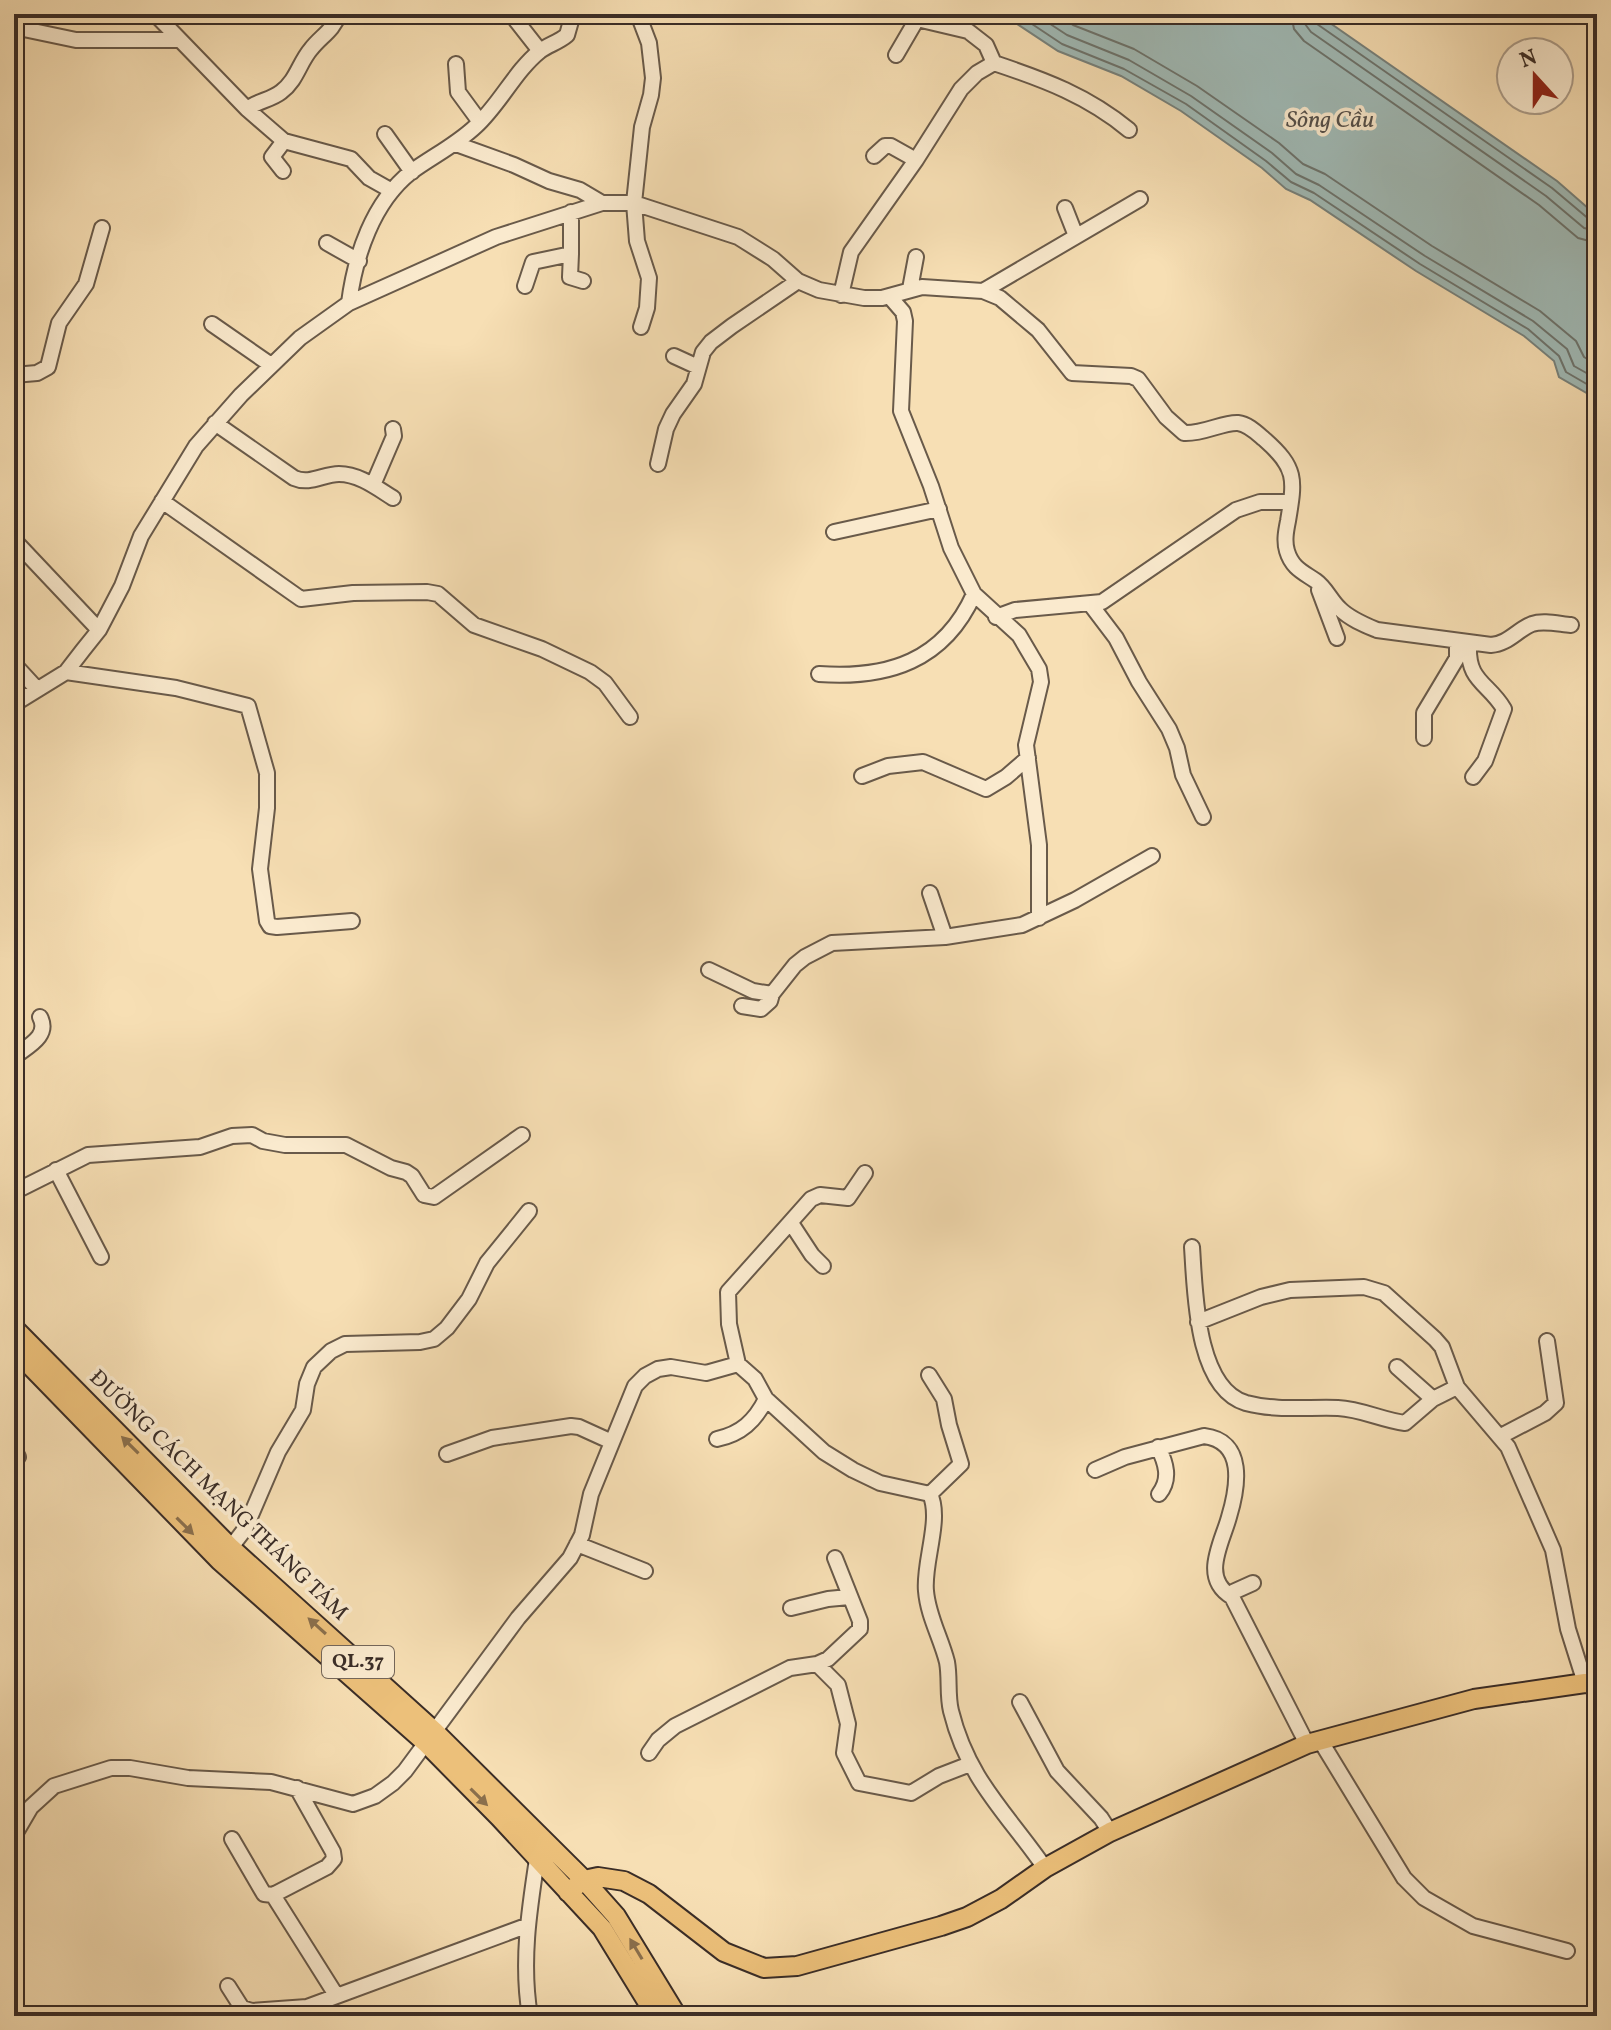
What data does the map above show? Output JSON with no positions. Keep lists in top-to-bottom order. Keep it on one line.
{"streets":{"main road":["ĐƯỜNG CÁCH MẠNG THÁNG TÁM","QL.37"]},"water":["Sông Cầu"],"north":"top"}
